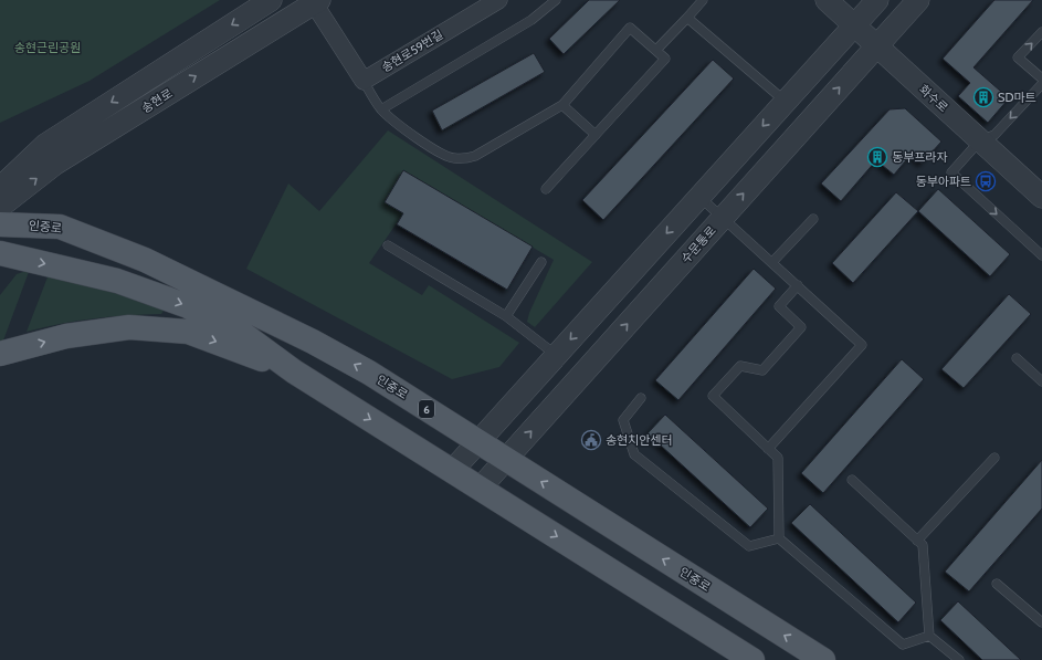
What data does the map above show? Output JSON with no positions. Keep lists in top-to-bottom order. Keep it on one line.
{"streets":{"main road":["인중로","6"],"street":["송현로59번길","화수로","송현로","수문통로"]},"crossings":[["화수로","수문통로"],["인중로","수문통로"]],"parks":["송현근린공원"],"places":{"building":["SD마트","동부프라자"],"bus stop":["동부아파트"],"public building":["송현치안센터"]}}
